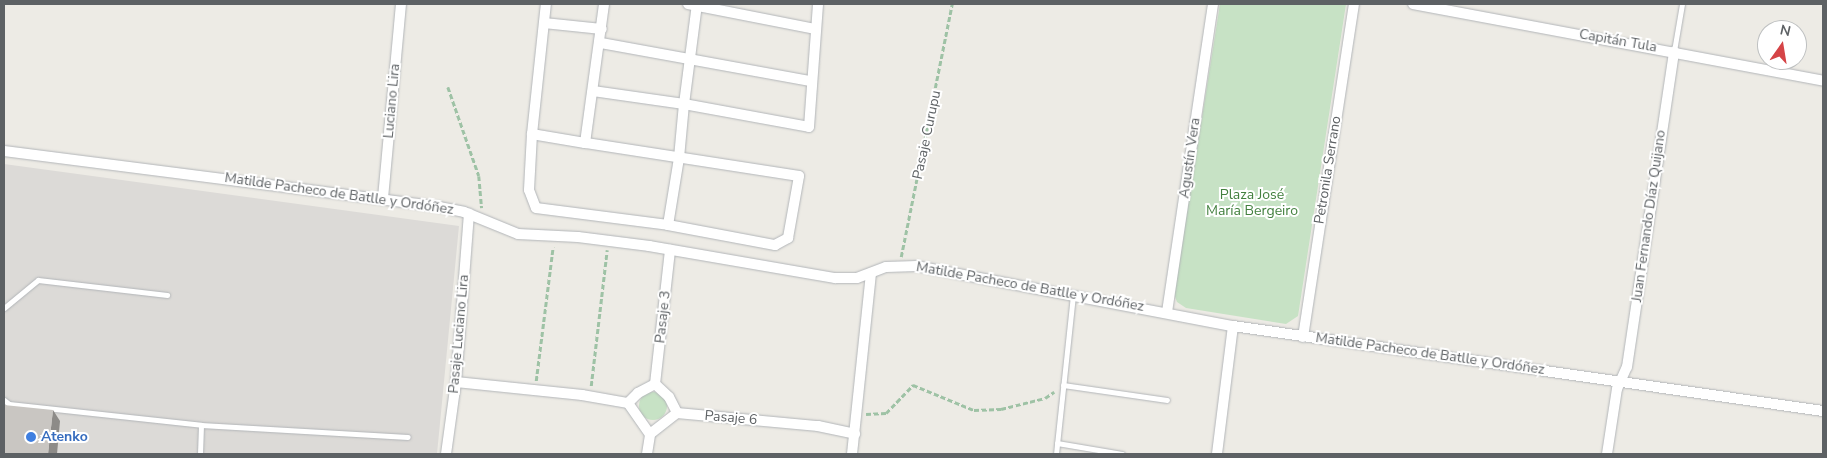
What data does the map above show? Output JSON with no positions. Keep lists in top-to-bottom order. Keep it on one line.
{"streets":{"street":["Capitán Tula","Luciano Lira","Agustín Vera","Petronila Serrano","Matilde Pacheco de Batlle y Ordóñez","Juan Fernando Díaz Quijano","Pasaje 3","Pasaje Luciano Lira","Pasaje 6"],"path":["Pasaje Curupu"]},"crossings":[["Capitán Tula","Juan Fernando Díaz Quijano"],["Luciano Lira","Matilde Pacheco de Batlle y Ordóñez"],["Pasaje Curupu","Matilde Pacheco de Batlle y Ordóñez"],["Agustín Vera","Matilde Pacheco de Batlle y Ordóñez"],["Petronila Serrano","Matilde Pacheco de Batlle y Ordóñez"],["Matilde Pacheco de Batlle y Ordóñez","Juan Fernando Díaz Quijano"],["Matilde Pacheco de Batlle y Ordóñez","Pasaje 3"],["Matilde Pacheco de Batlle y Ordóñez","Pasaje Luciano Lira"]],"parks":["Plaza José María Bergeiro"],"places":["Atenko"],"north":"top"}
